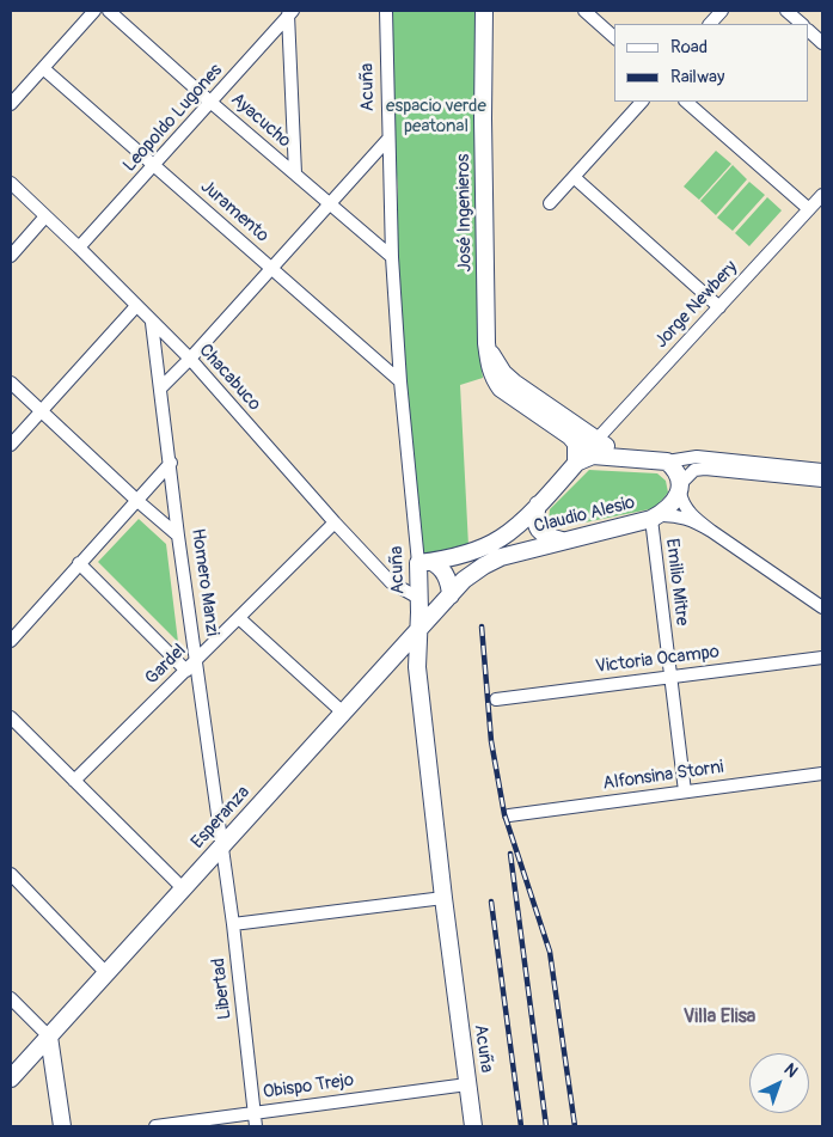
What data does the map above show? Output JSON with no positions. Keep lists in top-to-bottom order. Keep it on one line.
{"streets":{"main road":["Acuña","José Ingenieros","Claudio Alesio","Esperanza"],"street":["Leopoldo Lugones","Ayacucho","Juramento","Jorge Newbery","Chacabuco","Homero Manzi","Emilio Mitre","Victoria Ocampo","Gardel","Alfonsina Storni","Libertad","Obispo Trejo"]},"crossings":[["Acuña","Ayacucho"],["Acuña","Juramento"],["Acuña","Chacabuco"],["Acuña","Esperanza"],["Acuña","Obispo Trejo"],["Leopoldo Lugones","Ayacucho"],["Leopoldo Lugones","Juramento"],["Leopoldo Lugones","Chacabuco"],["José Ingenieros","Jorge Newbery"],["Chacabuco","Homero Manzi"],["Chacabuco","Gardel"],["Claudio Alesio","Emilio Mitre"],["Claudio Alesio","Esperanza"],["Homero Manzi","Gardel"],["Homero Manzi","Esperanza"],["Homero Manzi","Libertad"],["Emilio Mitre","Victoria Ocampo"],["Emilio Mitre","Alfonsina Storni"],["Esperanza","Libertad"],["Libertad","Obispo Trejo"]],"districts":["Villa Elisa"],"parks":["espacio verde peatonal"],"legend":["Road","Railway"],"north":"top right"}
